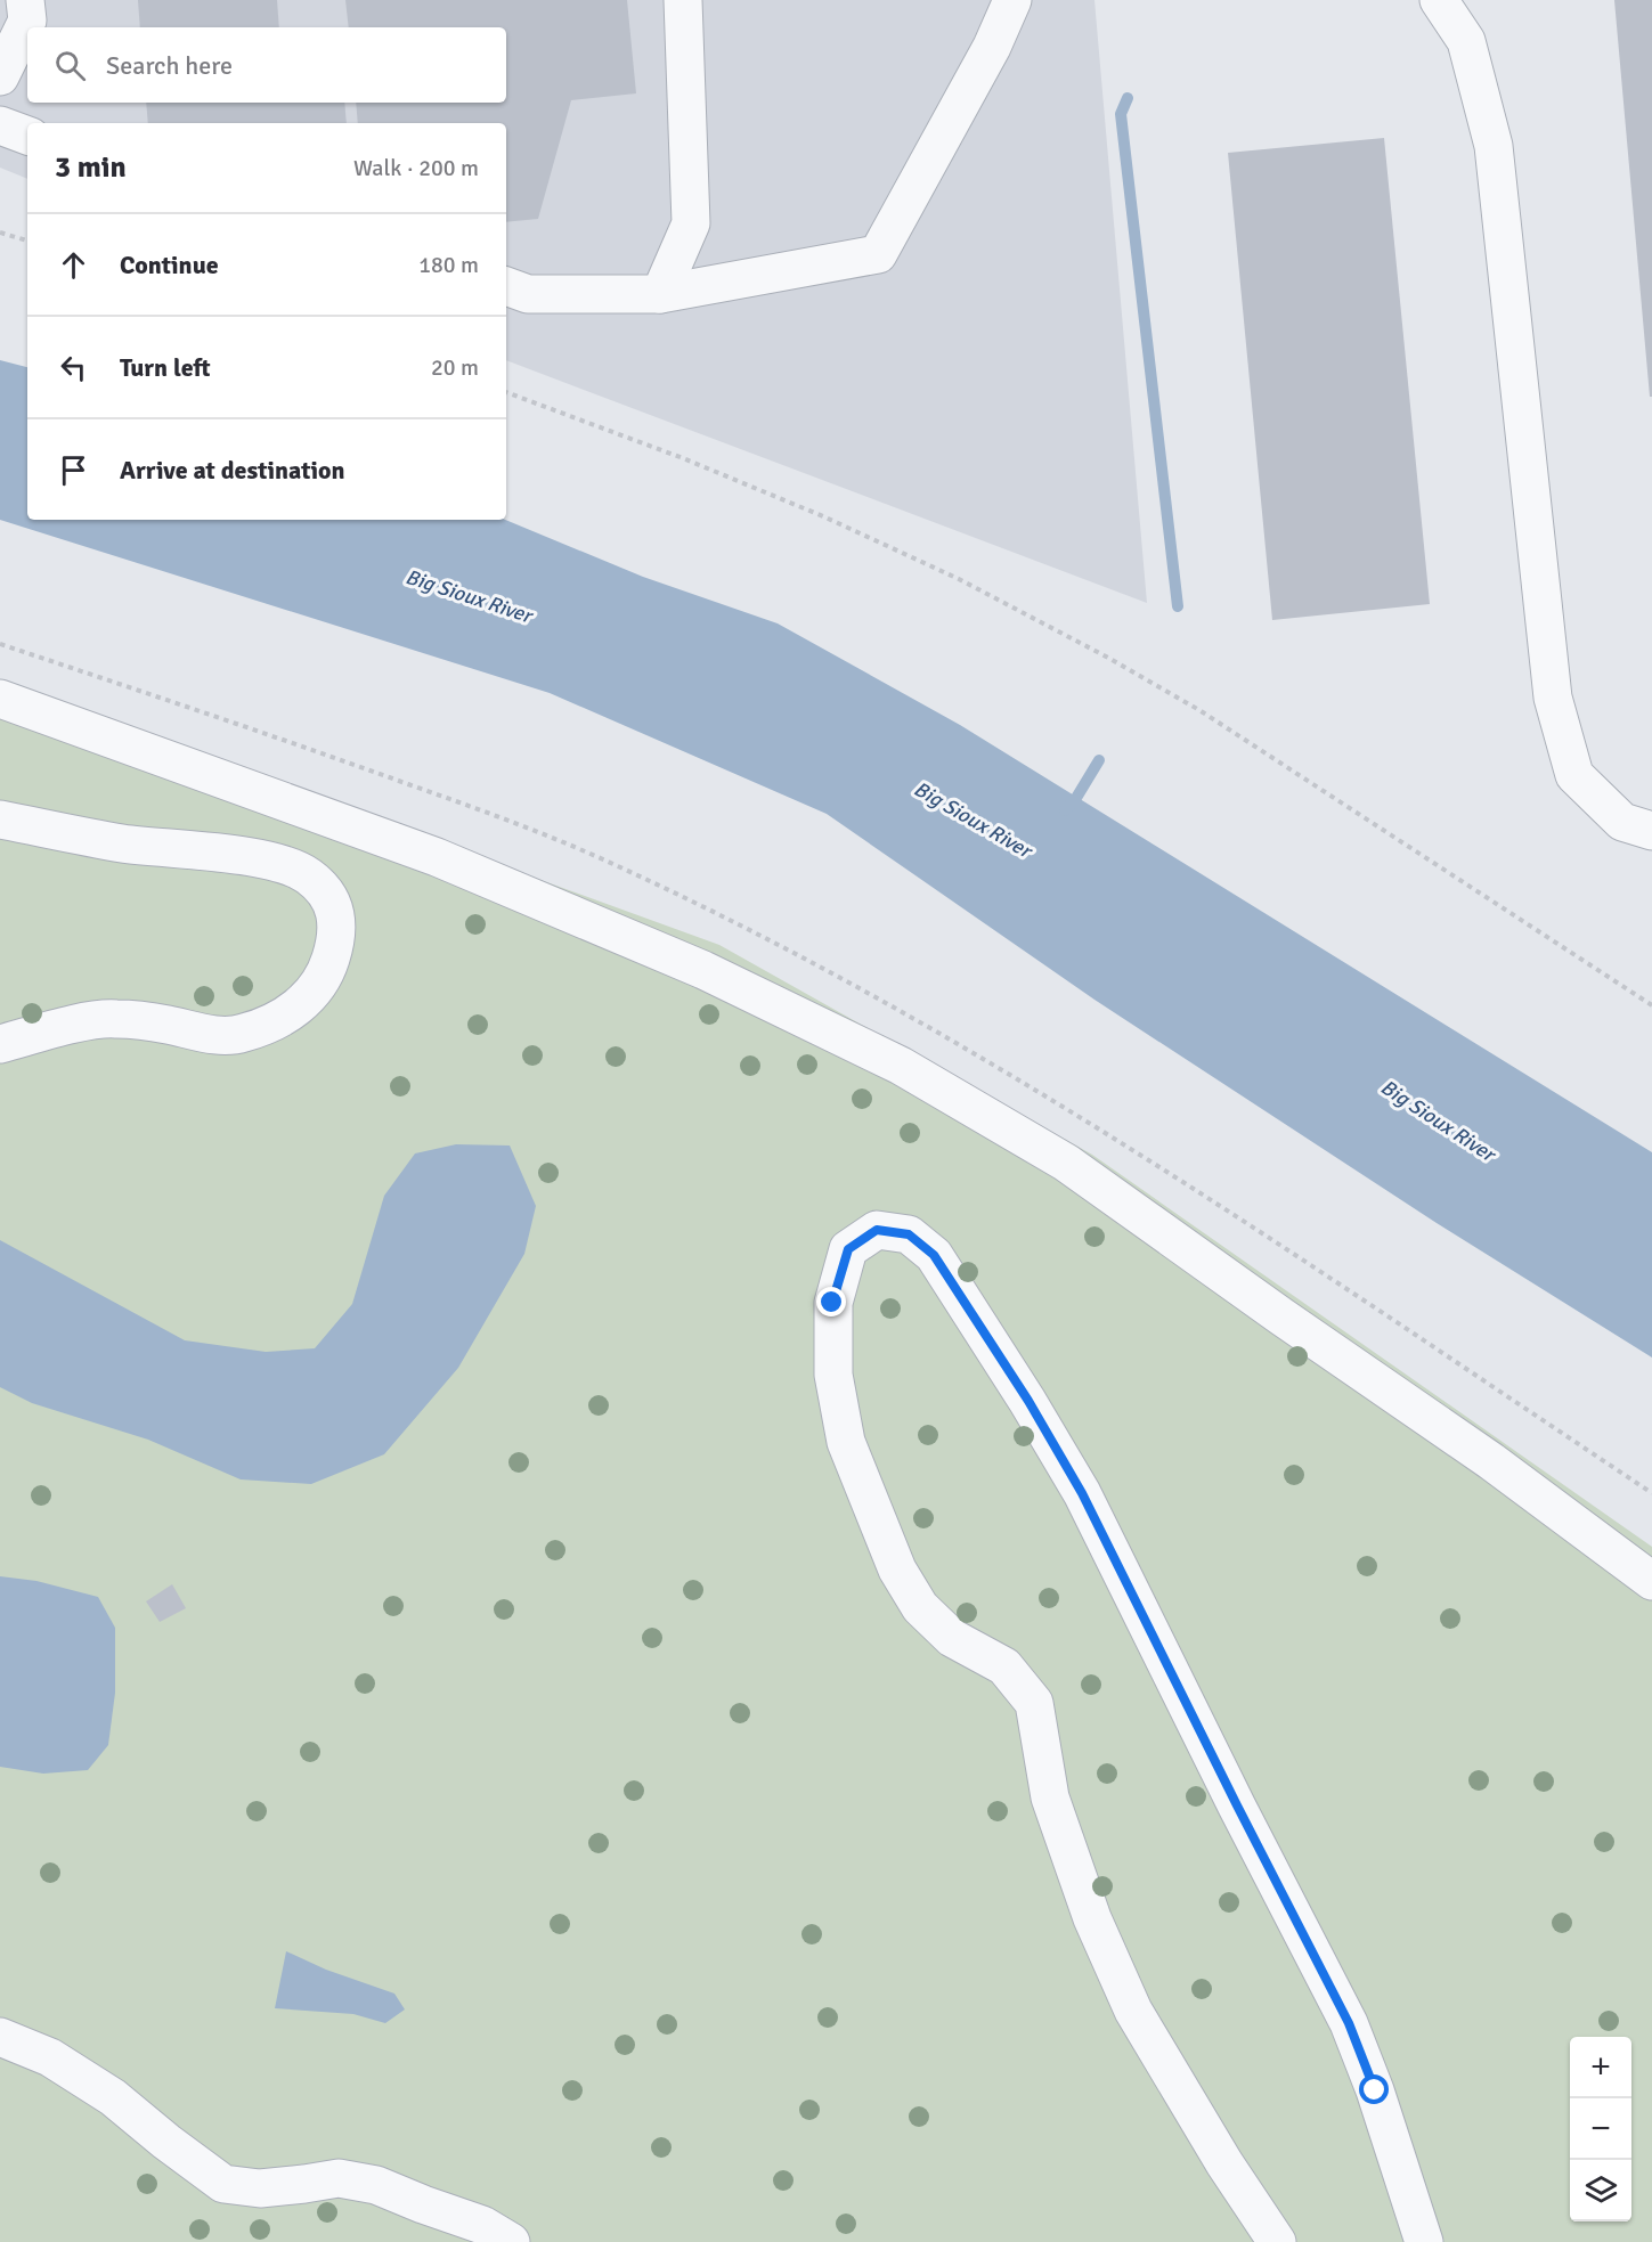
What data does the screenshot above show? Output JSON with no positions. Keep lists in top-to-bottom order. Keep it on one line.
{"water":["Big Sioux River"],"page":{"search":"Search here","heading":["3 min","Walk · 200 m"],"list":[["Continue","180 m"],["Turn left","20 m"],"Arrive at destination"],"map_buttons":["+","−"]}}
